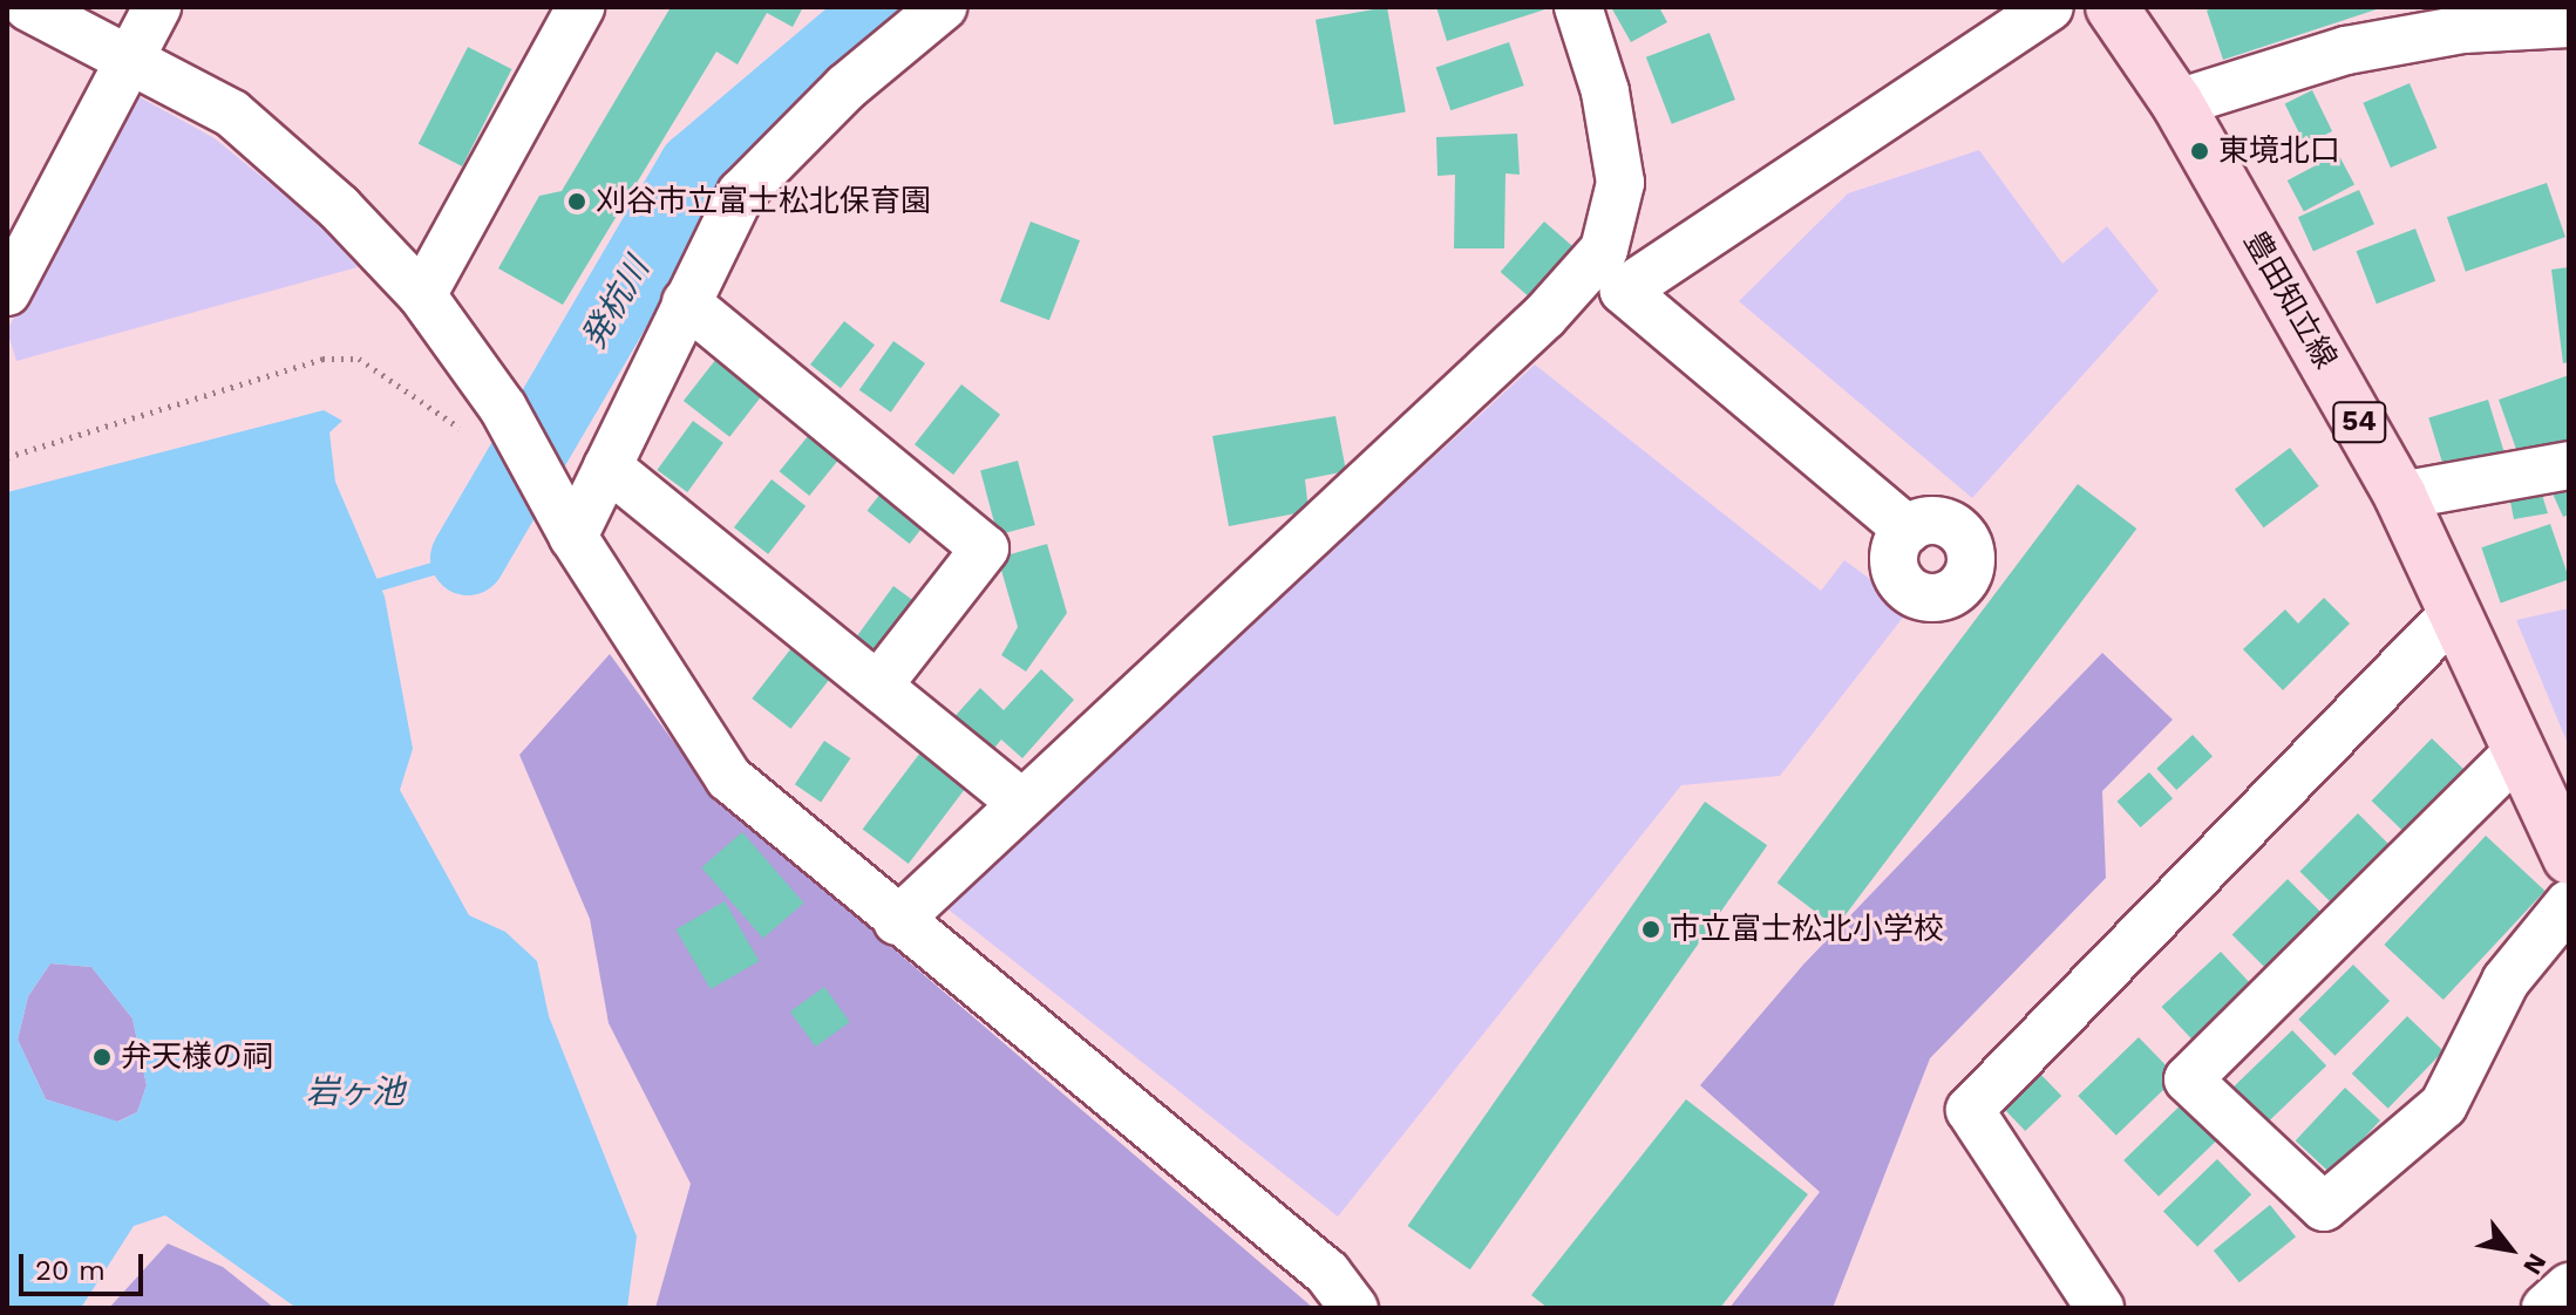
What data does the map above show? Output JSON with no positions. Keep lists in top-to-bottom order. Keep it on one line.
{"streets":{"main road":["豊田知立線","54"]},"water":["発杭川","岩ヶ池"],"places":["東境北口","刈谷市立富士松北保育園","市立富士松北小学校","弁天様の祠"],"scale_bar":"20 m","north":"bottom right"}
